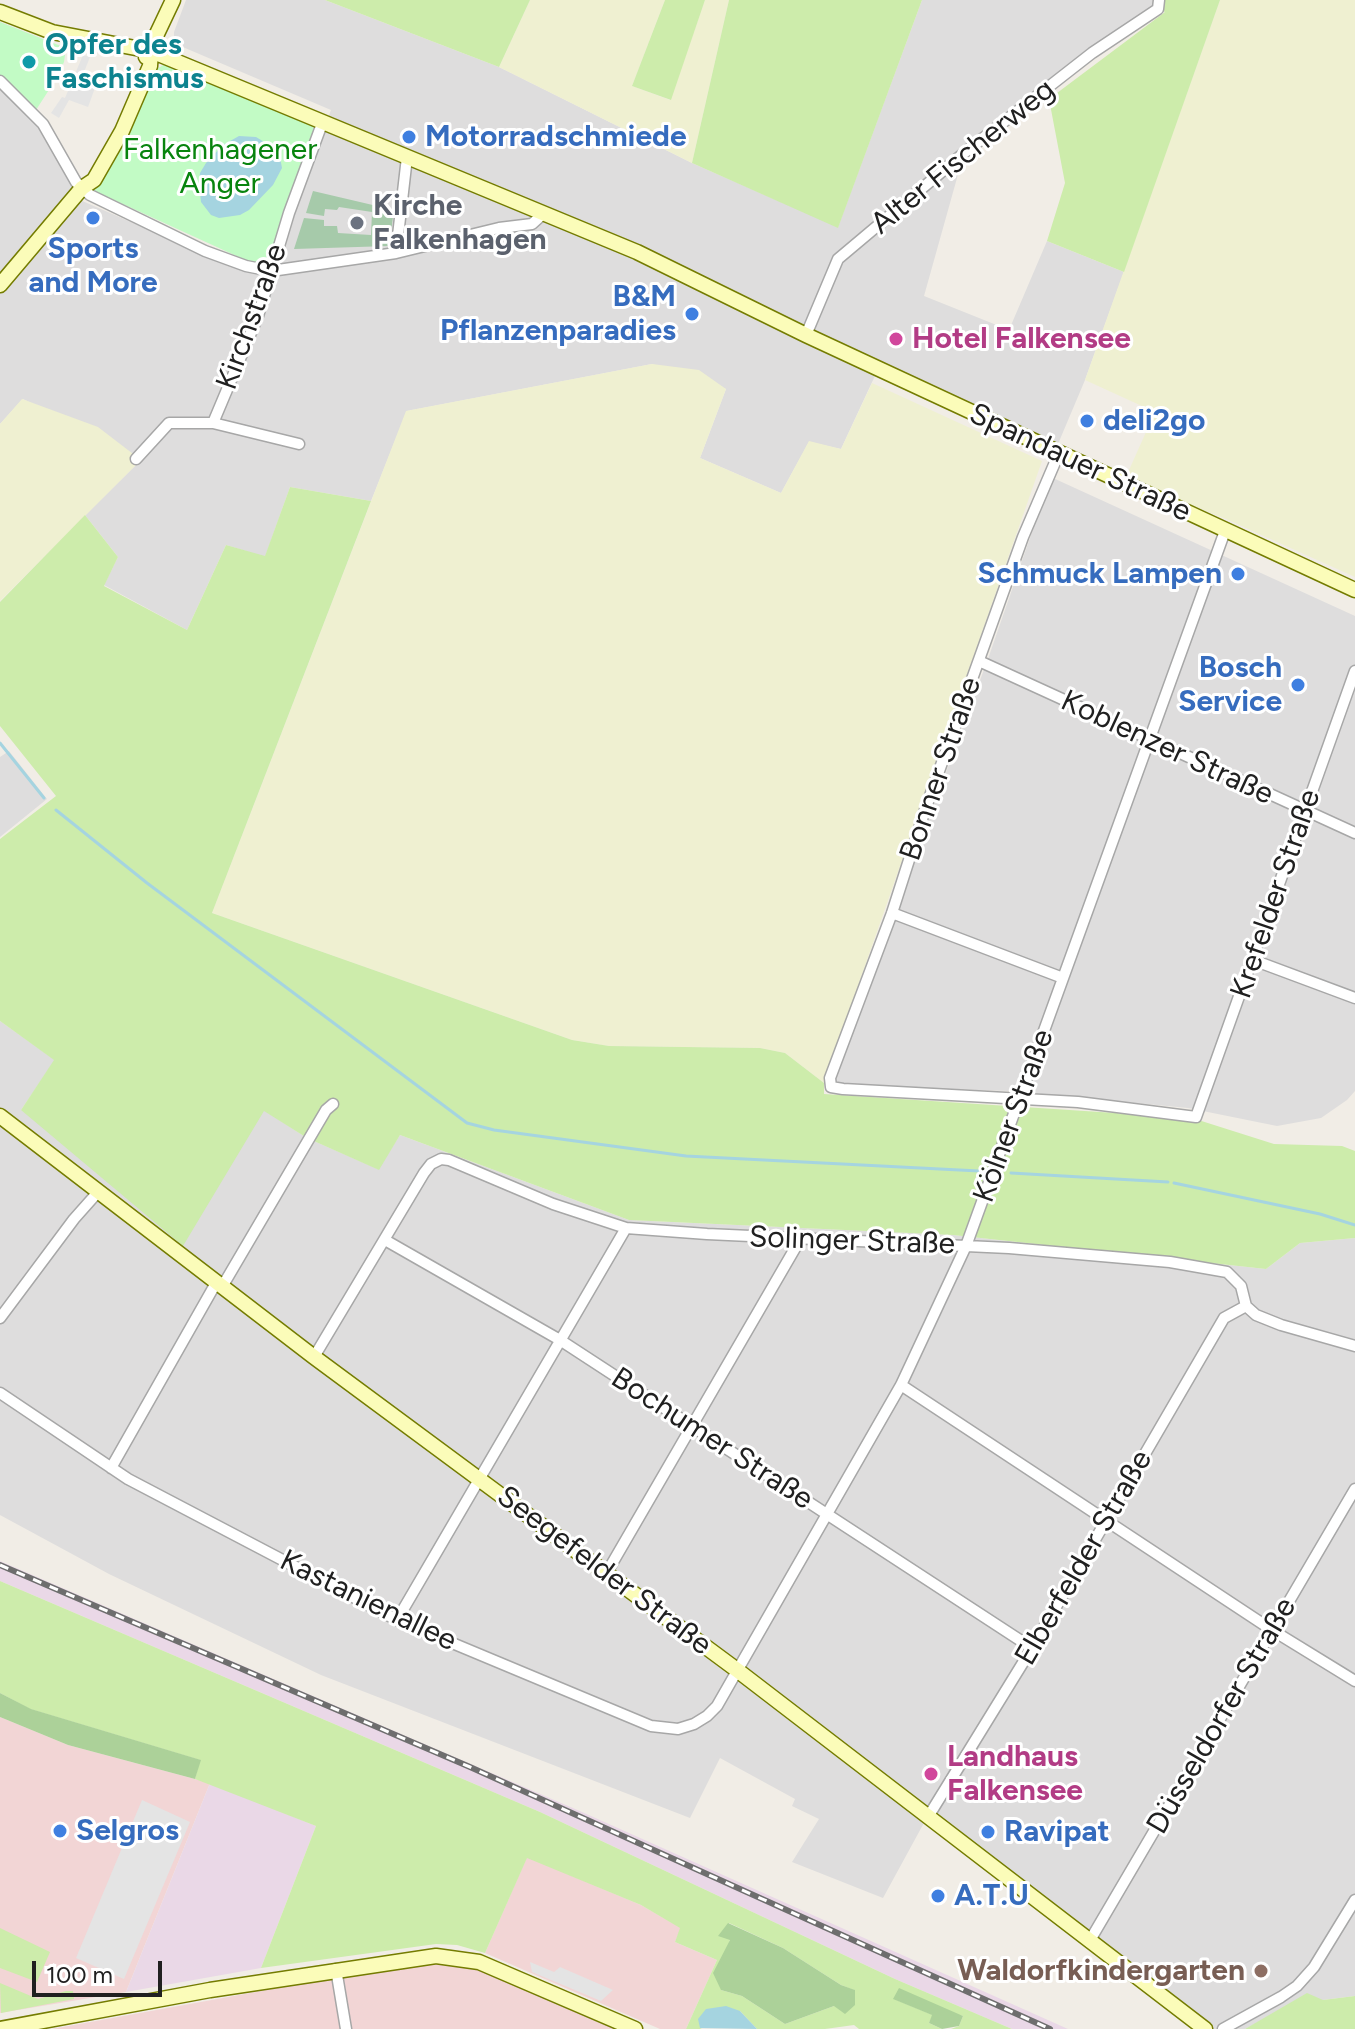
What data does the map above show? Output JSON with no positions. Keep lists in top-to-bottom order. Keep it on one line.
{"streets":{"street":["Alter Fischerweg","Kirchstraße","Spandauer Straße","Koblenzer Straße","Bonner Straße","Krefelder Straße","Kölner Straße","Solinger Straße","Bochumer Straße","Elberfelder Straße","Seegefelder Straße","Kastanienallee","Düsseldorfer Straße"]},"crossings":[["Alter Fischerweg","Spandauer Straße"],["Kirchstraße","Spandauer Straße"],["Spandauer Straße","Bonner Straße"],["Spandauer Straße","Kölner Straße"],["Koblenzer Straße","Bonner Straße"],["Koblenzer Straße","Krefelder Straße"],["Koblenzer Straße","Kölner Straße"],["Bonner Straße","Krefelder Straße"],["Bonner Straße","Kölner Straße"],["Krefelder Straße","Kölner Straße"],["Kölner Straße","Solinger Straße"],["Kölner Straße","Bochumer Straße"],["Kölner Straße","Seegefelder Straße"],["Kölner Straße","Kastanienallee"],["Solinger Straße","Bochumer Straße"],["Solinger Straße","Elberfelder Straße"],["Bochumer Straße","Elberfelder Straße"],["Elberfelder Straße","Seegefelder Straße"],["Seegefelder Straße","Kastanienallee"],["Seegefelder Straße","Düsseldorfer Straße"]],"parks":["Falkenhagener Anger"],"places":["Opfer des Faschismus","Motorradschmiede","Sports and More","Kirche Falkenhagen","B&M Pflanzenparadies","Hotel Falkensee","deli2go","Schmuck Lampen","Bosch Service","Landhaus Falkensee","Selgros","Ravipat","A.T.U","Waldorfkindergarten"],"scale_bar":"100 m"}
